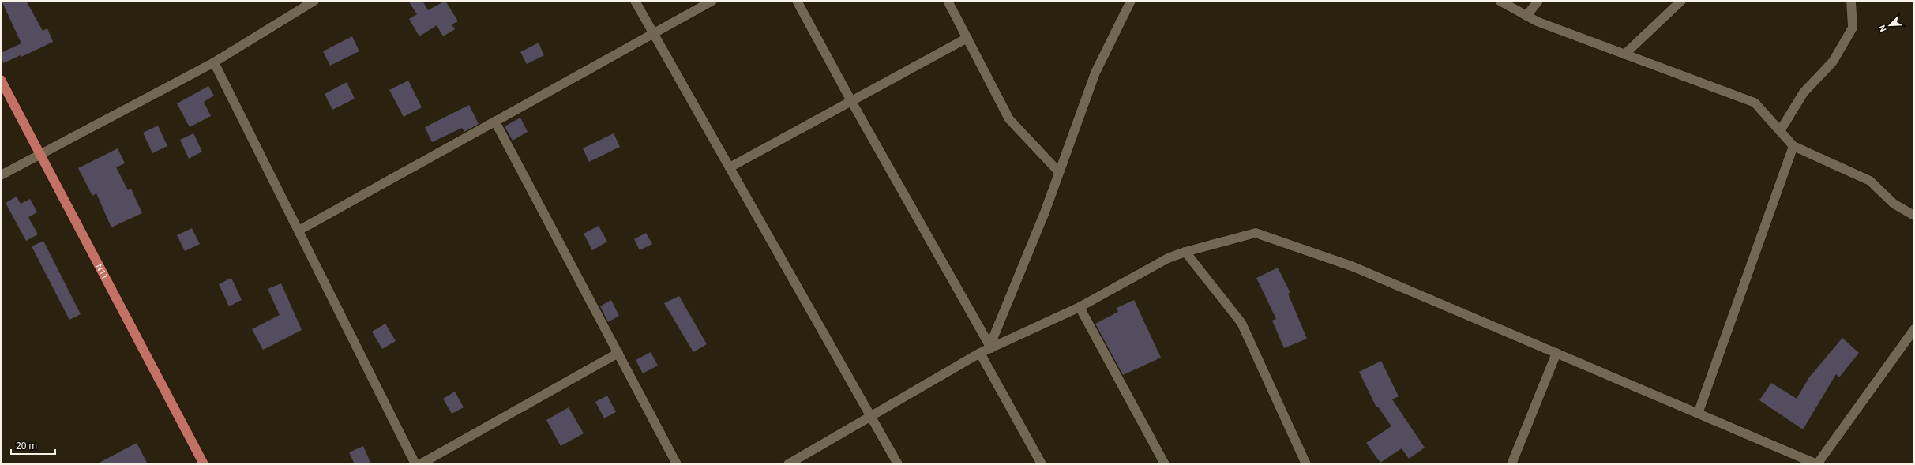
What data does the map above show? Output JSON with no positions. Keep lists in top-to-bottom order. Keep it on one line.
{"streets":{"main road":["N11"]},"scale_bar":"20 m","north":"bottom left"}
